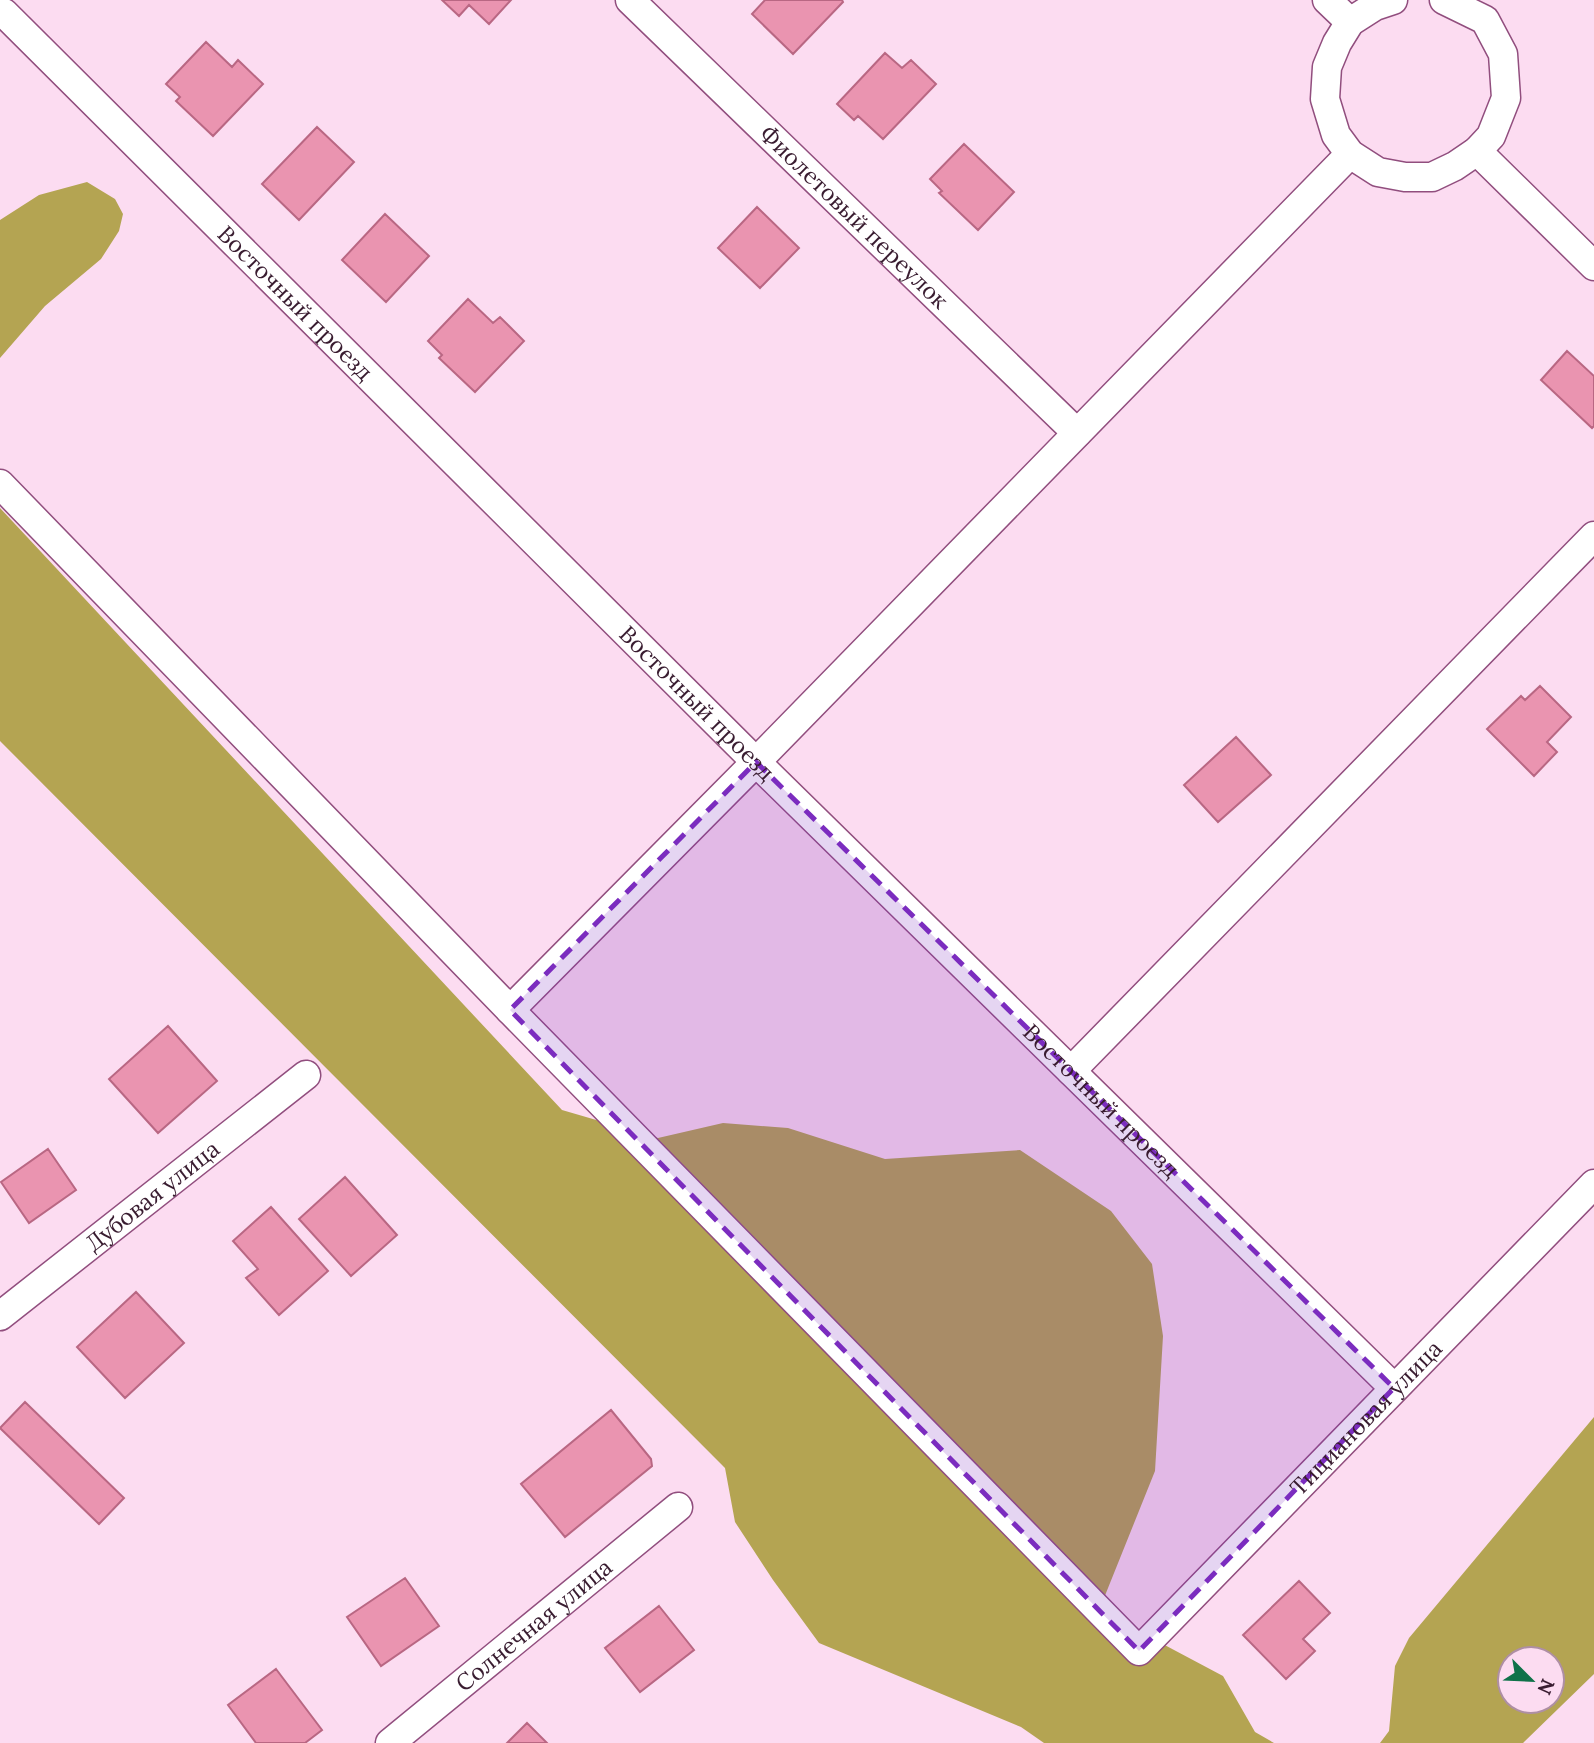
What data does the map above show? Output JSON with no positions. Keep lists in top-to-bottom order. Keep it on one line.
{"streets":{"street":["Фиолетовый переулок","Восточный проезд","Дубовая улица","Тициановая улица","Солнечная улица"]},"crossings":[["Восточный проезд","Тициановая улица"]],"north":"bottom right"}
